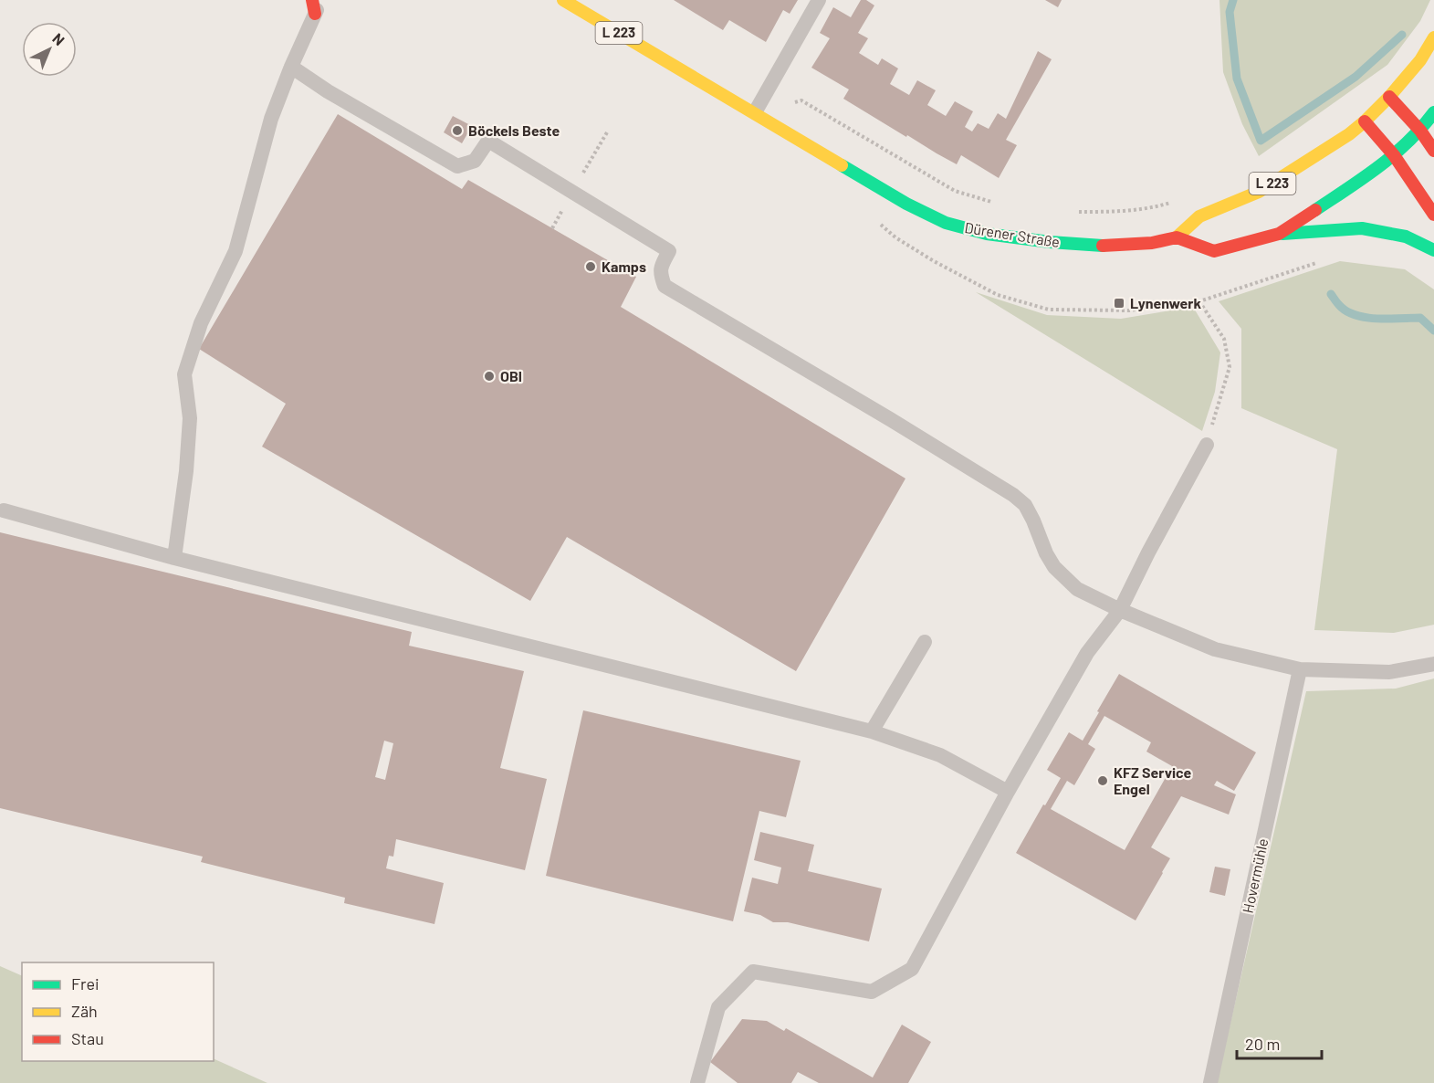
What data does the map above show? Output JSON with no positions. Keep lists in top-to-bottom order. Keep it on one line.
{"streets":{"main road":["L 223","Dürener Straße"],"lane":["Hovermühle"]},"crossings":[["L 223","Dürener Straße"]],"places":{"other":["Böckels Beste","Kamps","OBI","KFZ Service Engel"],"transit":["Lynenwerk"]},"legend":["Frei","Zäh","Stau"],"scale_bar":"20 m","north":"top right"}
